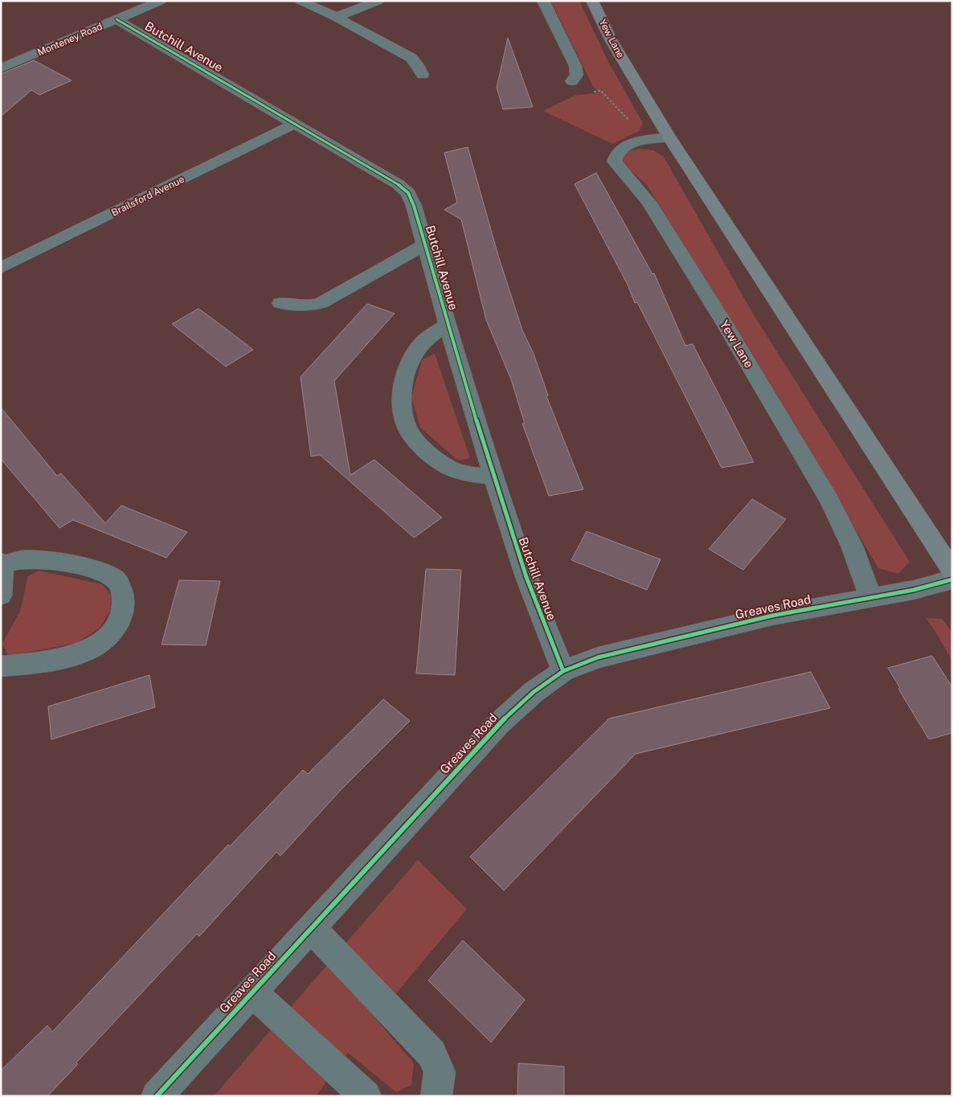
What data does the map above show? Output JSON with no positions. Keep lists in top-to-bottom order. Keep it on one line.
{"streets":{"main road":["Yew Lane"],"street":["Monteney Road","Butchill Avenue","Brailsford Avenue","Greaves Road"]},"crossings":[["Yew Lane","Greaves Road"],["Monteney Road","Butchill Avenue"],["Butchill Avenue","Brailsford Avenue"],["Butchill Avenue","Greaves Road"]]}
